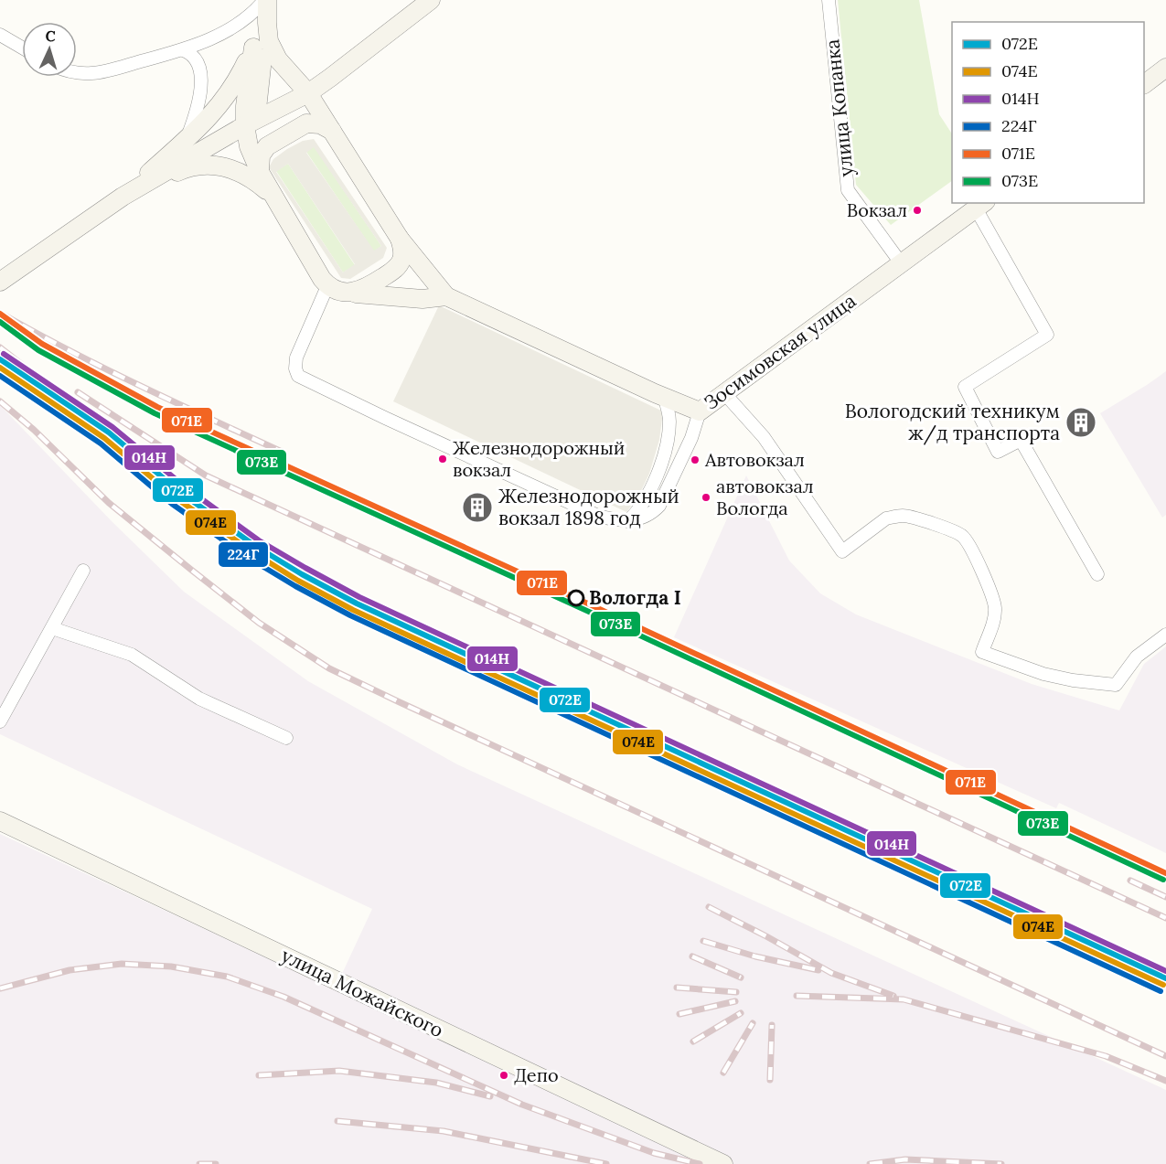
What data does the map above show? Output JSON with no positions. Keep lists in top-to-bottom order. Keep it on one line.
{"streets":{"main road":["Зосимовская улица","улица Можайского"],"street":["улица Копанка"]},"crossings":[["улица Копанка","Зосимовская улица"]],"places":{"other":["Вокзал","Железнодорожный вокзал","Автовокзал","автовокзал Вологда","Вологда I","Депо"],"building":["Вологодский техникум ж/д транспорта","Железнодорожный вокзал 1898 год"]},"lines":["transit line 071Е","transit line 073Е","transit line 014Н","transit line 072Е","transit line 074Е","transit line 224Г"],"legend":["072Е","074Е","014Н","224Г","071Е","073Е"],"north":"top"}
